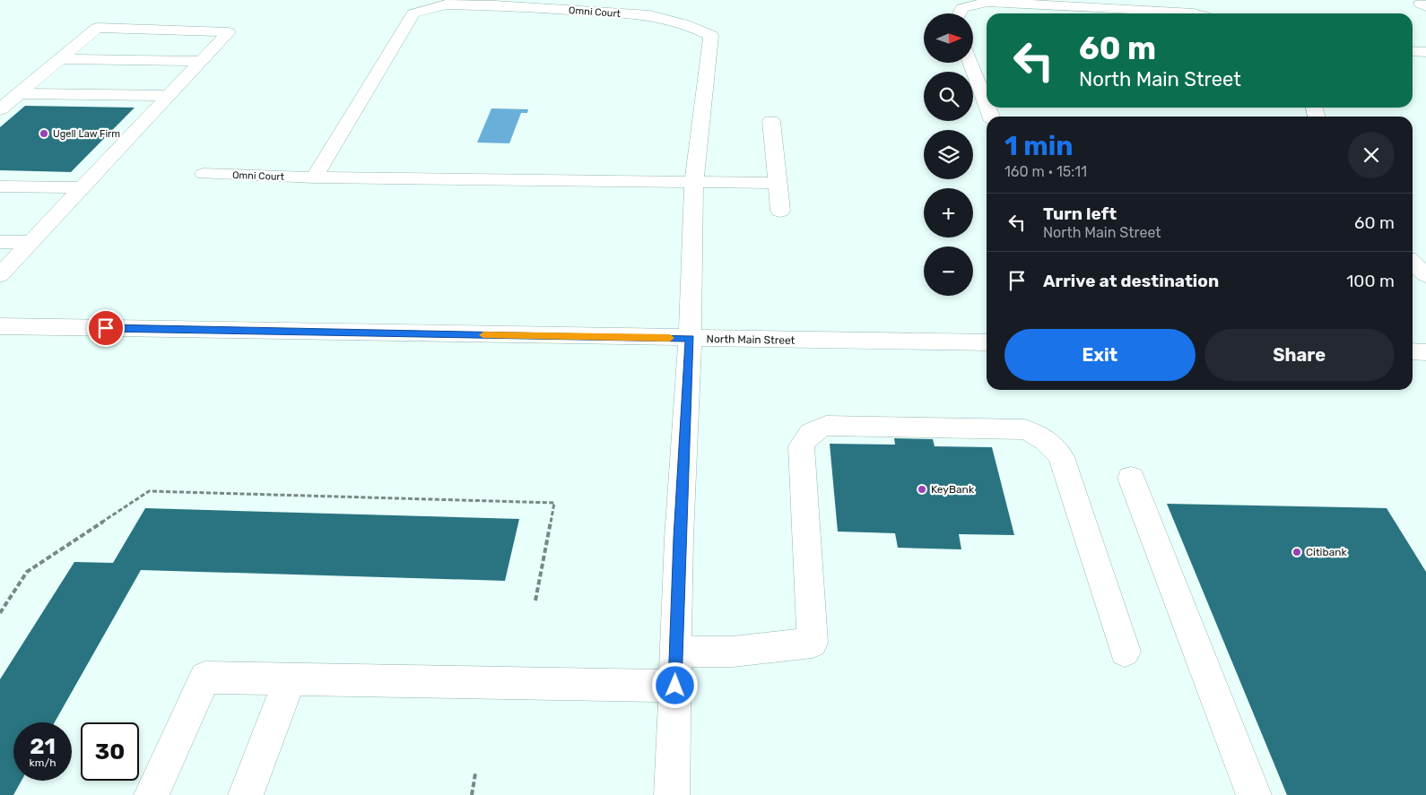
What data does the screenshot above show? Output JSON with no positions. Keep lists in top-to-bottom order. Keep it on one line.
{"streets":{"street":["Omni Court","North Main Street"]},"crossings":[["Omni Court","North Main Street"]],"places":["Ugell Law Firm","KeyBank","Citibank"],"north":"right","page":{"map_buttons":["+","−"],"turn":["60 m","North Main Street"],"heading":["1 min","160 m · 15:11"],"list":[{"name":"Turn left","note":"North Main Street","value":"60 m"},{"name":"Arrive at destination","value":"100 m"}],"buttons":["Exit","Share"],"speed":"21 km/h","limit":"30"}}
